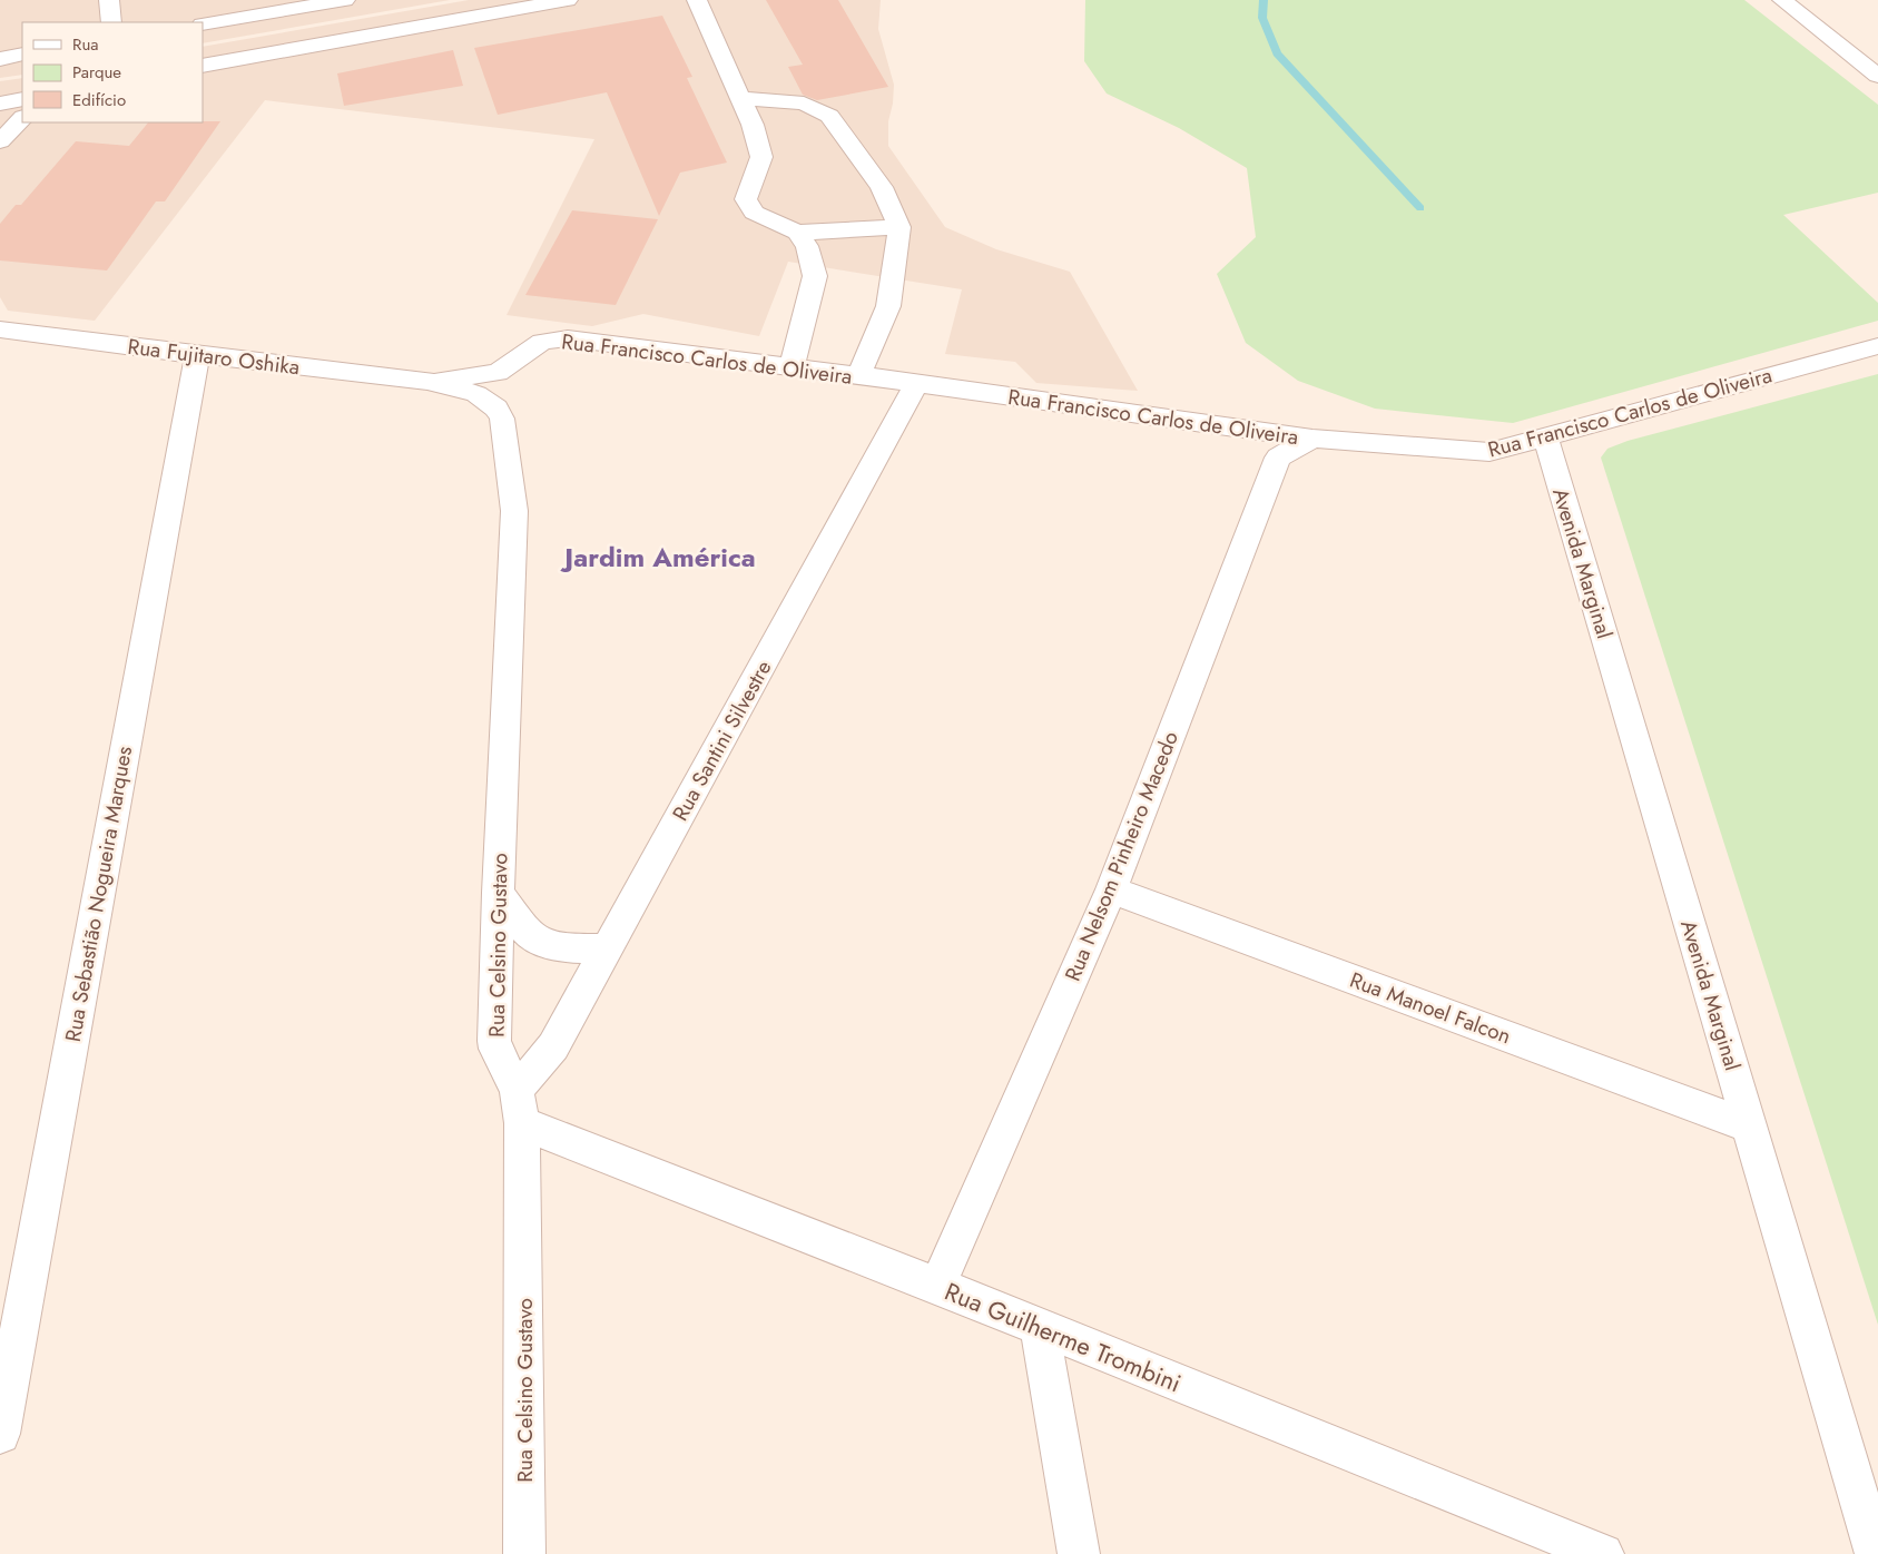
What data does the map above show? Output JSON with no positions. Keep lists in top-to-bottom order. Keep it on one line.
{"streets":{"street":["Rua Fujitaro Oshika","Rua Francisco Carlos de Oliveira","Avenida Marginal","Rua Santini Silvestre","Rua Nelsom Pinheiro Macedo","Rua Sebastião Nogueira Marques","Rua Celsino Gustavo","Rua Manoel Falcon","Rua Guilherme Trombini"]},"crossings":[["Rua Fujitaro Oshika","Rua Francisco Carlos de Oliveira"],["Rua Fujitaro Oshika","Rua Sebastião Nogueira Marques"],["Rua Fujitaro Oshika","Rua Celsino Gustavo"],["Rua Francisco Carlos de Oliveira","Avenida Marginal"],["Rua Francisco Carlos de Oliveira","Rua Santini Silvestre"],["Rua Francisco Carlos de Oliveira","Rua Nelsom Pinheiro Macedo"],["Rua Francisco Carlos de Oliveira","Rua Celsino Gustavo"],["Avenida Marginal","Rua Manoel Falcon"],["Rua Santini Silvestre","Rua Celsino Gustavo"],["Rua Santini Silvestre","Rua Guilherme Trombini"],["Rua Nelsom Pinheiro Macedo","Rua Manoel Falcon"],["Rua Nelsom Pinheiro Macedo","Rua Guilherme Trombini"],["Rua Celsino Gustavo","Rua Guilherme Trombini"]],"districts":["Jardim América"],"legend":["Rua","Parque","Edifício"]}
